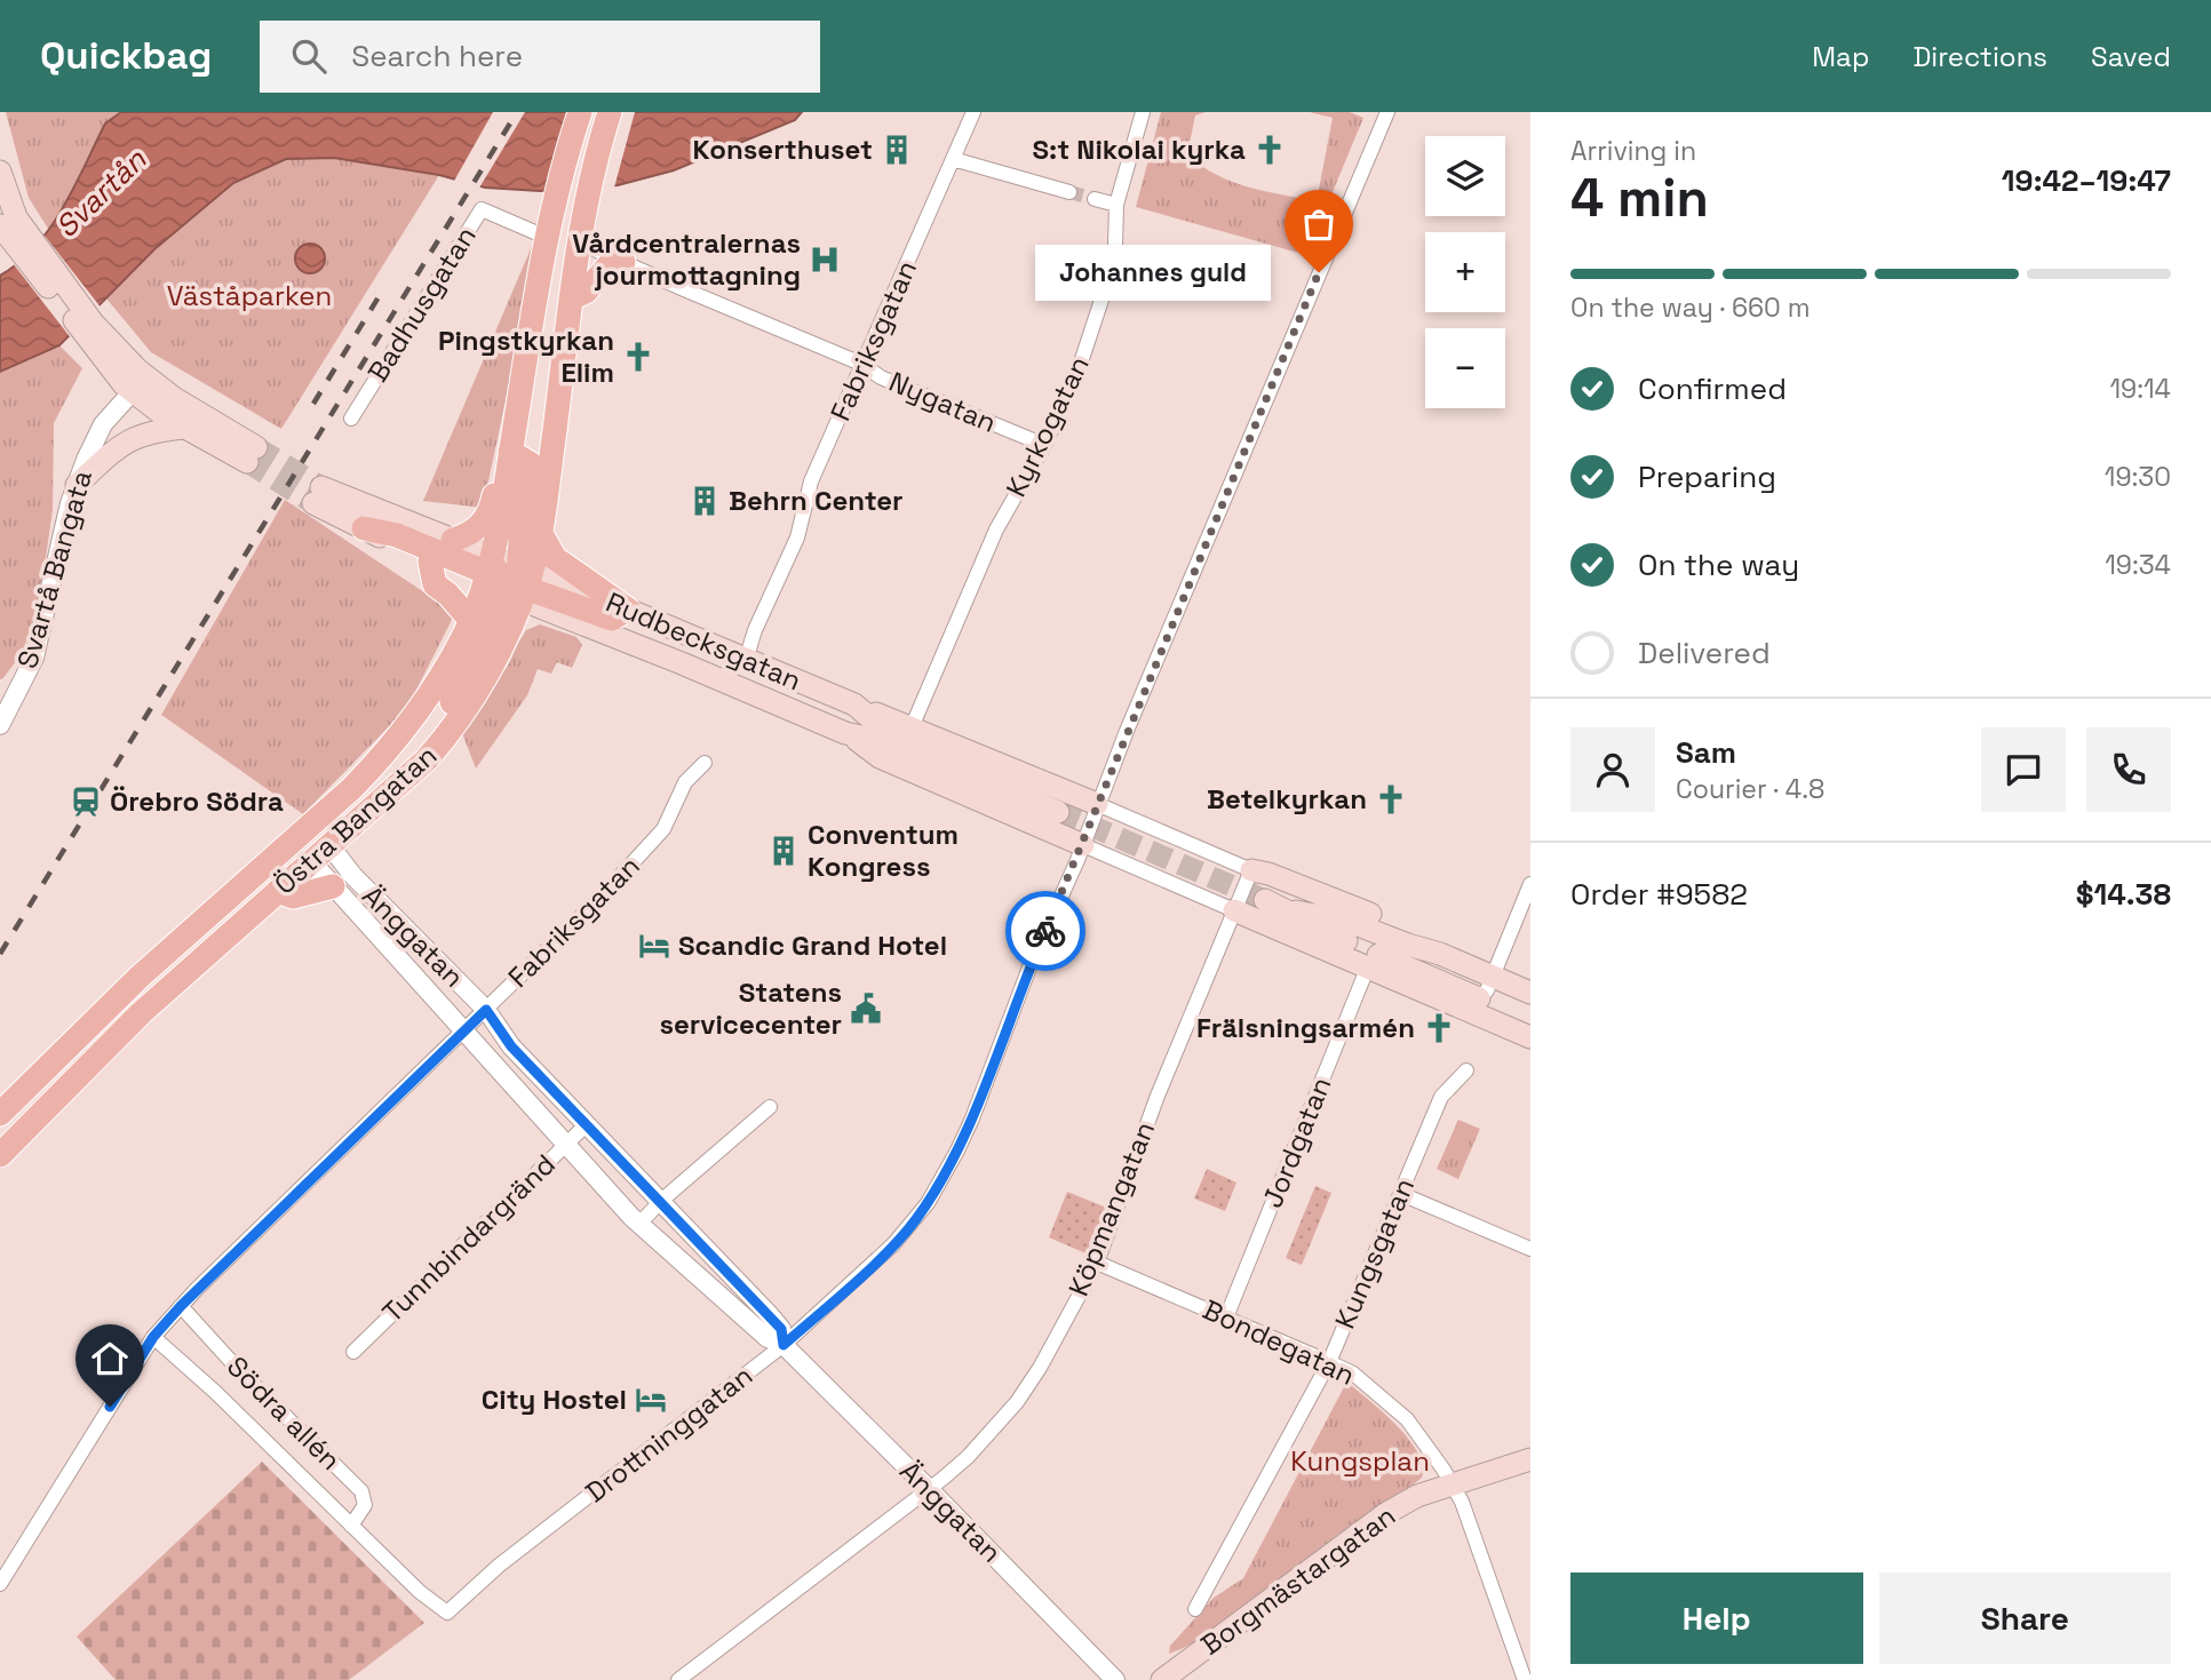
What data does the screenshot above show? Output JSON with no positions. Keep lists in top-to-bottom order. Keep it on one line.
{"streets":{"main road":["Rudbecksgatan","Östra Bangatan","Borgmästargatan"],"street":["Badhusgatan","Fabriksgatan","Nygatan","Kyrkogatan","Svartå Bangata","Änggatan","Jordgatan","Köpmangatan","Tunnbindargränd","Kungsgatan","Bondegatan","Södra allén","Drottninggatan"]},"crossings":[["Badhusgatan","Östra Bangatan"],["Fabriksgatan","Nygatan"],["Fabriksgatan","Rudbecksgatan"],["Fabriksgatan","Änggatan"],["Fabriksgatan","Södra allén"],["Nygatan","Kyrkogatan"],["Nygatan","Östra Bangatan"],["Kyrkogatan","Rudbecksgatan"],["Rudbecksgatan","Östra Bangatan"],["Östra Bangatan","Änggatan"],["Änggatan","Köpmangatan"],["Änggatan","Tunnbindargränd"],["Änggatan","Drottninggatan"],["Jordgatan","Bondegatan"],["Köpmangatan","Bondegatan"],["Kungsgatan","Bondegatan"],["Bondegatan","Borgmästargatan"],["Södra allén","Drottninggatan"]],"water":["Svartån"],"parks":["Väståparken","Kungsplan"],"places":{"building":["Konserthuset","Behrn Center","Conventum Kongress"],"church":["S:t Nikolai kyrka","Pingstkyrkan Elim","Betelkyrkan","Frälsningsarmén"],"hospital":["Vårdcentralernas jourmottagning"],"other":["Johannes guld"],"station":["Örebro Södra"],"hotel":["Scandic Grand Hotel","City Hostel"],"public building":["Statens servicecenter"]},"page":{"header":"Quickbag","search":"Search here","nav":["Map","Directions","Saved"],"heading":["4 min","Arriving in","19:42–19:47"],"panel":["Sam","Courier · 4.8","Order #9582","$14.38"],"map_buttons":["+","−"],"bubble":"Johannes guld","bar":"On the way · 660 m","list":[["Confirmed","19:14"],["Preparing","19:30"],["On the way","19:34"],"Delivered"],"buttons":["Help","Share"]}}
